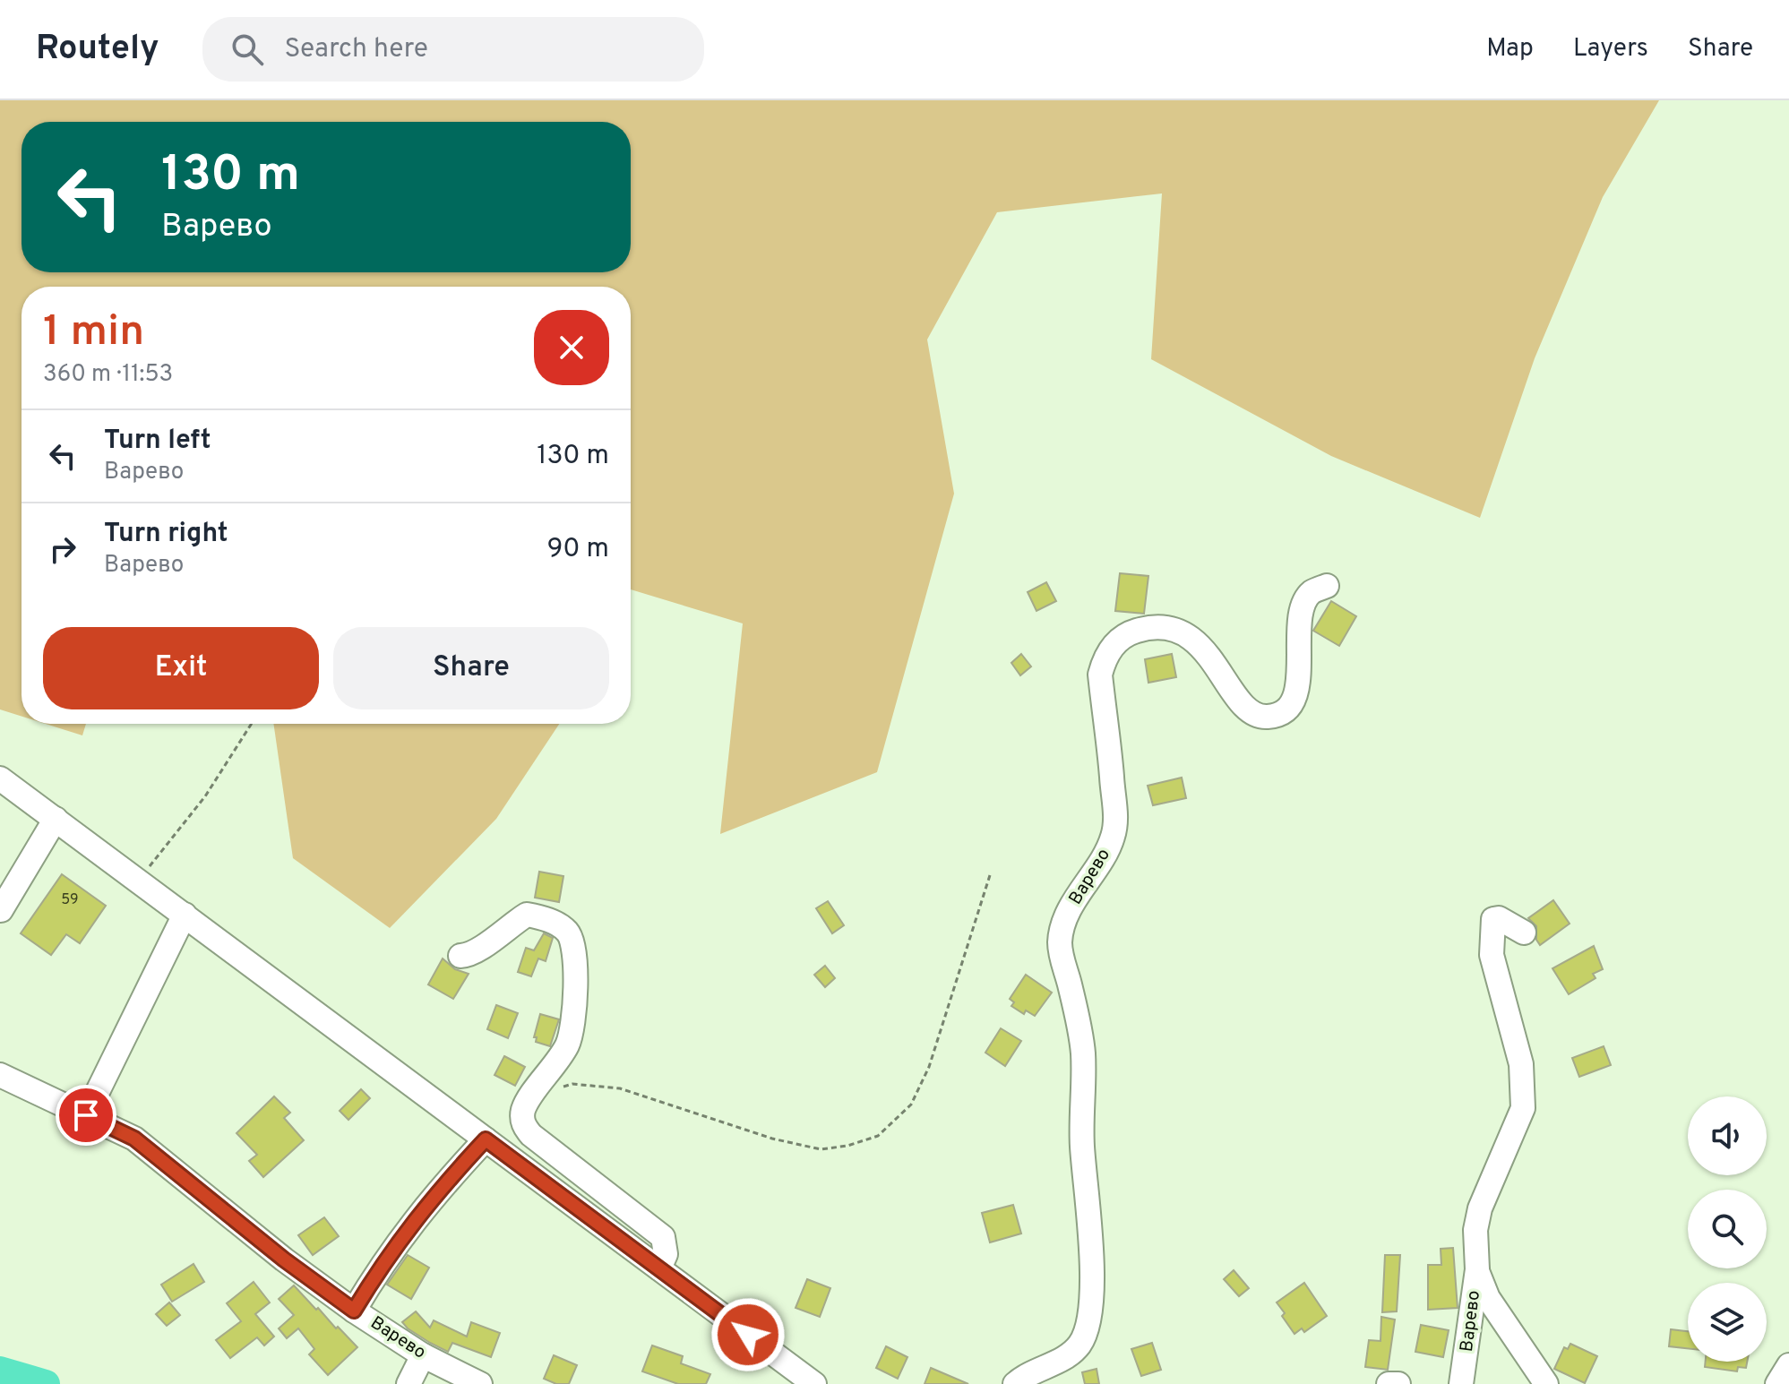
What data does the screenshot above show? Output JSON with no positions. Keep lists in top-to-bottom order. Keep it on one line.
{"streets":{"street":["Варево"]},"house_numbers":["59"],"page":{"header":"Routely","search":"Search here","nav":["Map","Layers","Share"],"turn":["130 m","Варево"],"heading":["1 min","360 m · 11:53"],"list":[{"name":"Turn left","note":"Варево","value":"130 m"},{"name":"Turn right","note":"Варево","value":"90 m"}],"buttons":["Exit","Share"]}}
